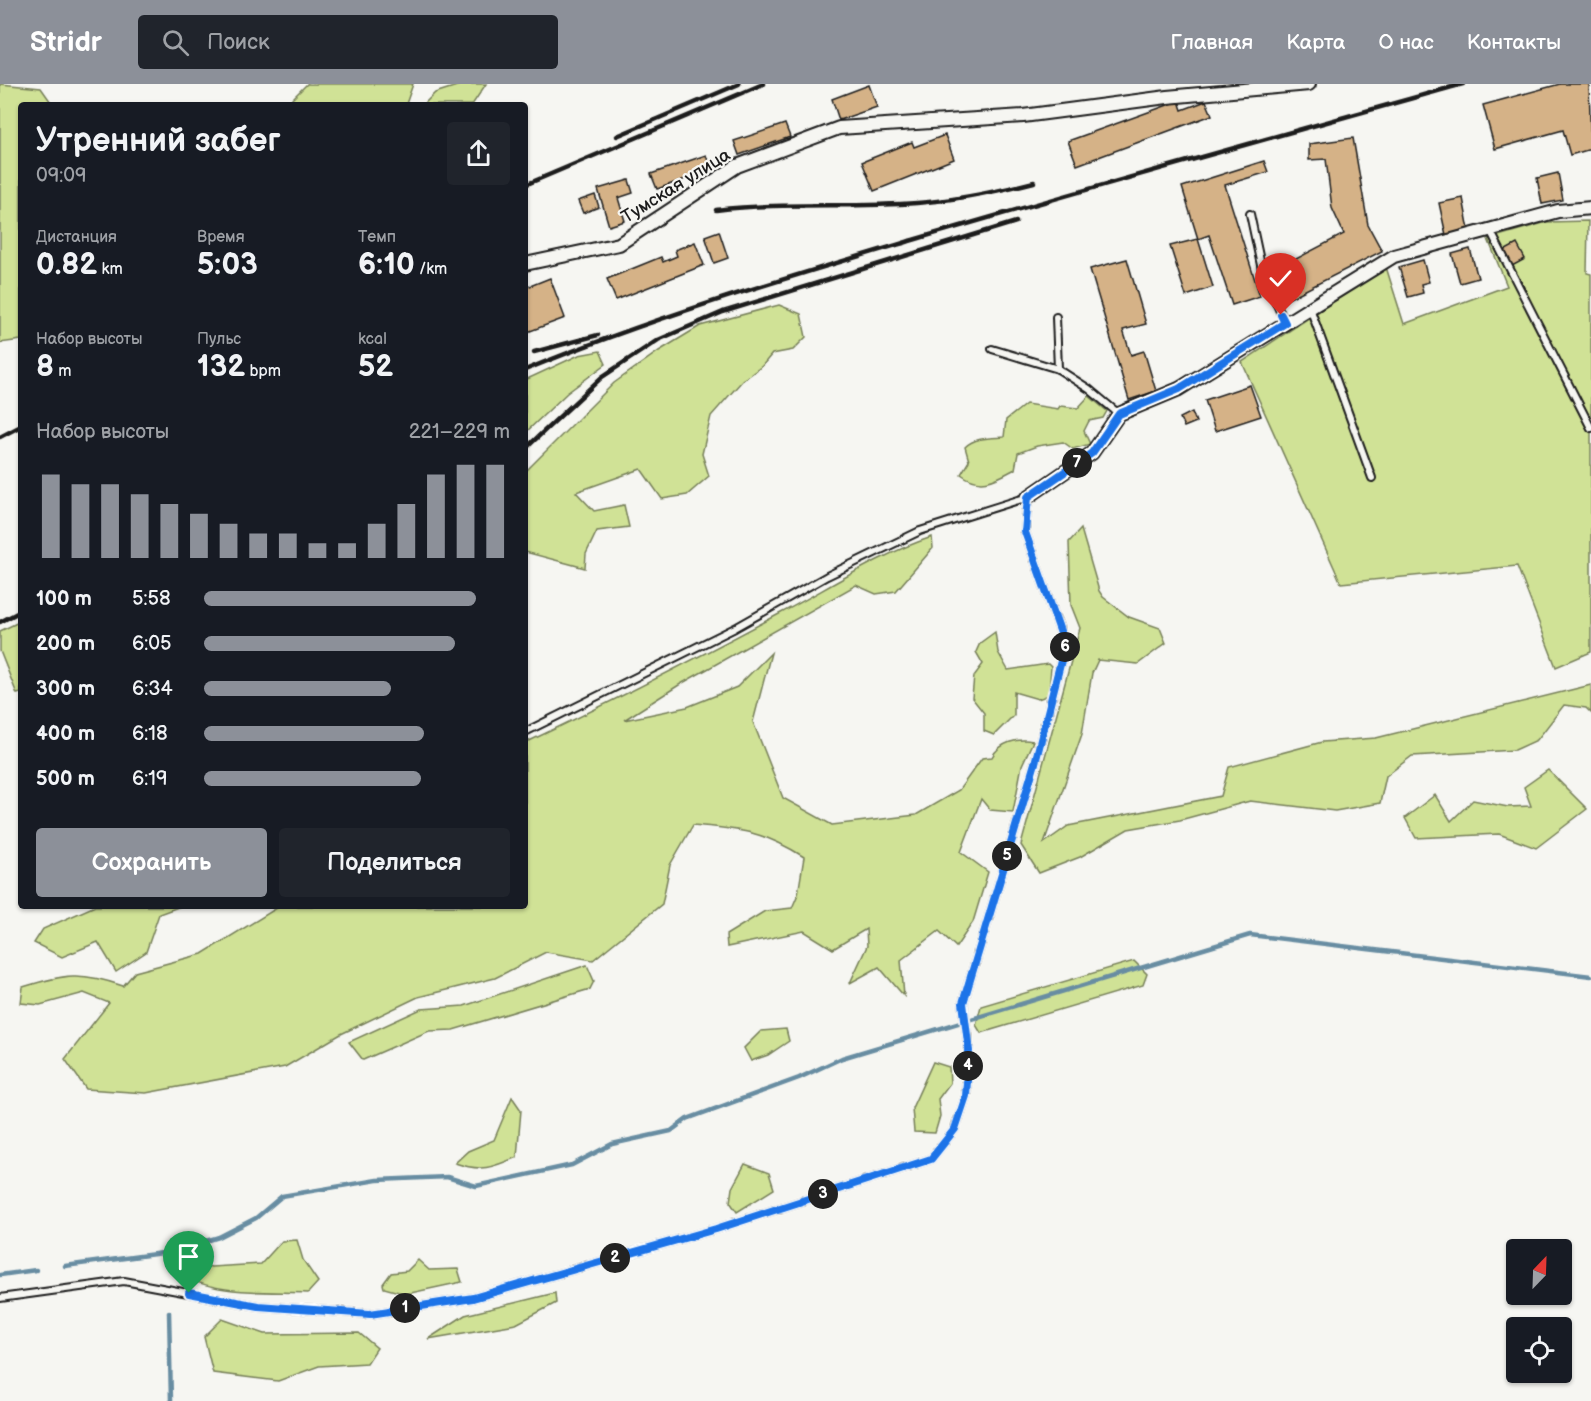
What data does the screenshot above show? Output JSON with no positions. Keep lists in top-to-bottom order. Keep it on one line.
{"streets":{"street":["Тумская улица"]},"north":"top right","page":{"header":"Stridr","search":"Поиск","nav":["Главная","Карта","О нас","Контакты"],"heading":["Утренний забег","09:09"],"stats":[["Дистанция","0.82 km"],["Время","5:03"],["Темп","6:10 /km"],["Набор высоты","8 m"],["Пульс","132 bpm"],["kcal","52"]],"chart":["Набор высоты","221–229 m"],"pins":["7","6","5","4","3","2","1"],"list":[{"name":"100 m","note":"5:58"},{"name":"200 m","note":"6:05"},{"name":"300 m","note":"6:34"},{"name":"400 m","note":"6:18"},{"name":"500 m","note":"6:19"}],"buttons":["Сохранить","Поделиться"]}}
